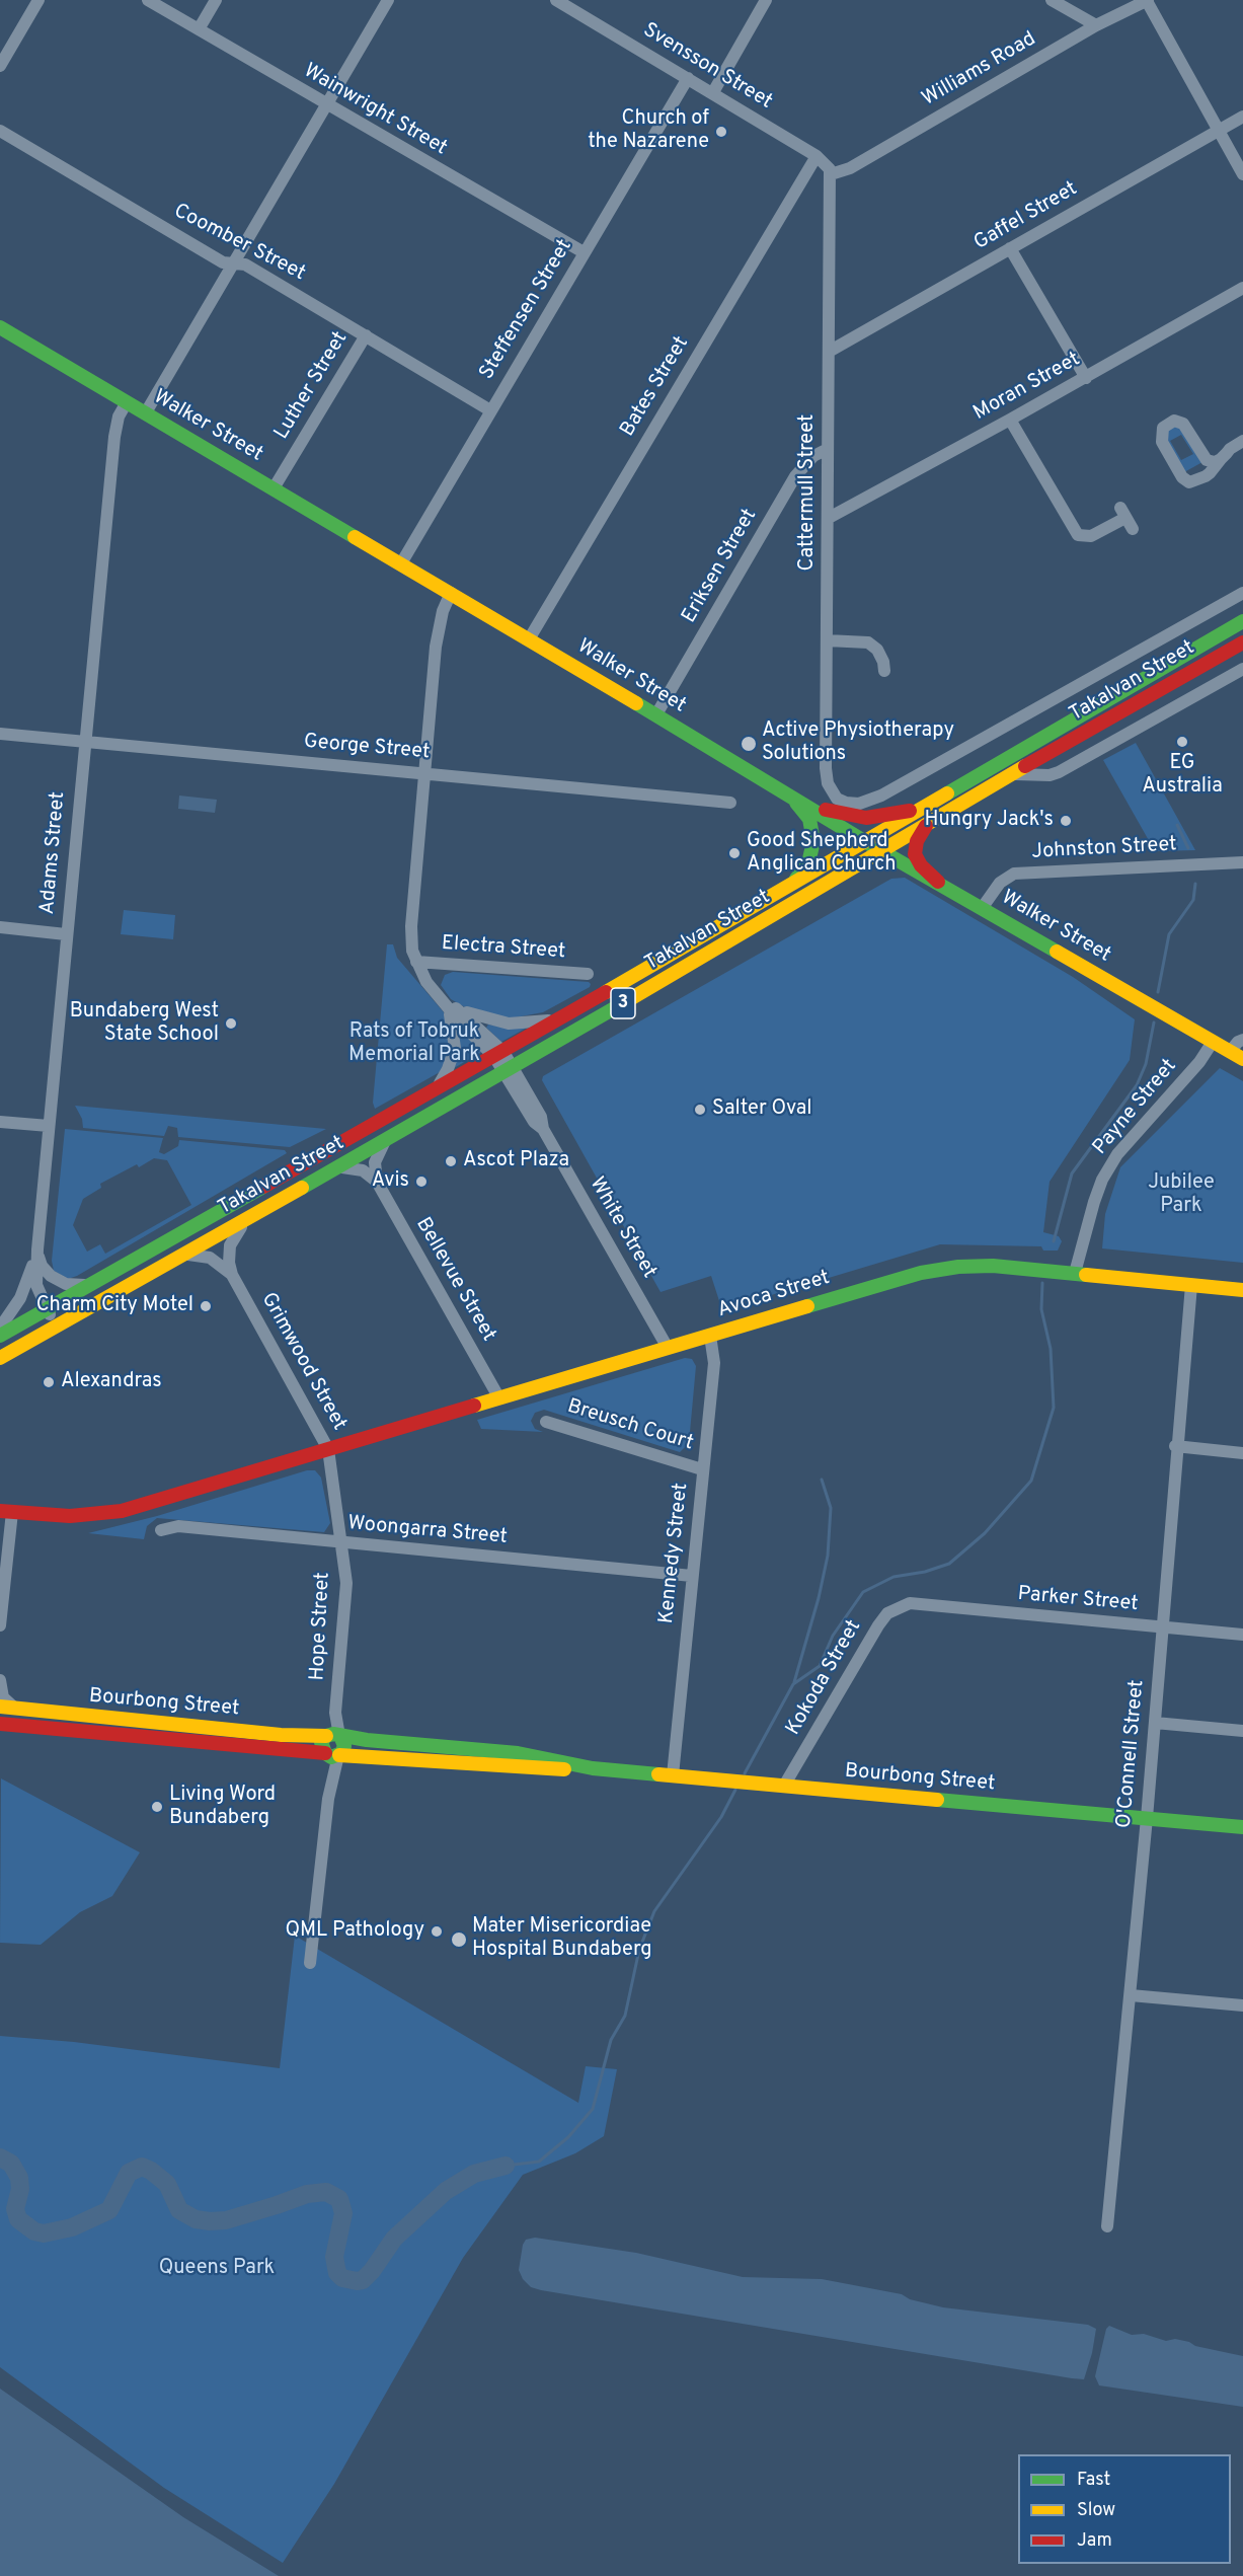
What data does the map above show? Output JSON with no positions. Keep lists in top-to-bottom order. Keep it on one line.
{"streets":{"main road":["Walker Street","Takalvan Street","3","Avoca Street","Bourbong Street"],"street":["Svensson Street","Williams Road","Wainwright Street","Gaffel Street","Coomber Street","Steffensen Street","Luther Street","Bates Street","Moran Street","Cattermull Street","Eriksen Street","George Street","Johnston Street","Adams Street","Electra Street","Payne Street","White Street","Bellevue Street","Grimwood Street","Breusch Court","Woongarra Street","Kennedy Street","Parker Street","Hope Street","Kokoda Street","O'Connell Street"]},"crossings":[["Svensson Street","Williams Road"],["Svensson Street","Steffensen Street"],["Svensson Street","Bates Street"],["Svensson Street","Cattermull Street"],["Williams Road","Cattermull Street"],["Wainwright Street","Steffensen Street"],["Gaffel Street","Cattermull Street"],["Coomber Street","Steffensen Street"],["Coomber Street","Luther Street"],["Steffensen Street","Walker Street"],["Luther Street","Walker Street"],["Bates Street","Walker Street"],["Moran Street","Cattermull Street"],["Walker Street","Eriksen Street"],["Walker Street","Takalvan Street"],["Walker Street","Johnston Street"],["Walker Street","Adams Street"],["Walker Street","Payne Street"],["Cattermull Street","Eriksen Street"],["Cattermull Street","Takalvan Street"],["Takalvan Street","Adams Street"],["Takalvan Street","White Street"],["Takalvan Street","Grimwood Street"],["George Street","Adams Street"],["Payne Street","Avoca Street"],["White Street","Avoca Street"],["Bellevue Street","Avoca Street"],["Avoca Street","Grimwood Street"],["Avoca Street","Kennedy Street"],["Avoca Street","O'Connell Street"],["Grimwood Street","Woongarra Street"],["Grimwood Street","Hope Street"],["Breusch Court","Kennedy Street"],["Woongarra Street","Kennedy Street"],["Woongarra Street","Hope Street"],["Kennedy Street","Bourbong Street"],["Parker Street","Kokoda Street"],["Parker Street","O'Connell Street"],["Hope Street","Bourbong Street"],["Kokoda Street","Bourbong Street"],["Bourbong Street","O'Connell Street"]],"parks":["Rats of Tobruk Memorial Park","Jubilee Park","Queens Park"],"places":["Church of the Nazarene","EG Australia","Active Physiotherapy Solutions","Hungry Jack's","Good Shepherd Anglican Church","Bundaberg West State School","Salter Oval","Ascot Plaza","Avis","Charm City Motel","Alexandras","Living Word Bundaberg","QML Pathology","Mater Misericordiae Hospital Bundaberg"],"legend":["Fast","Slow","Jam"]}
